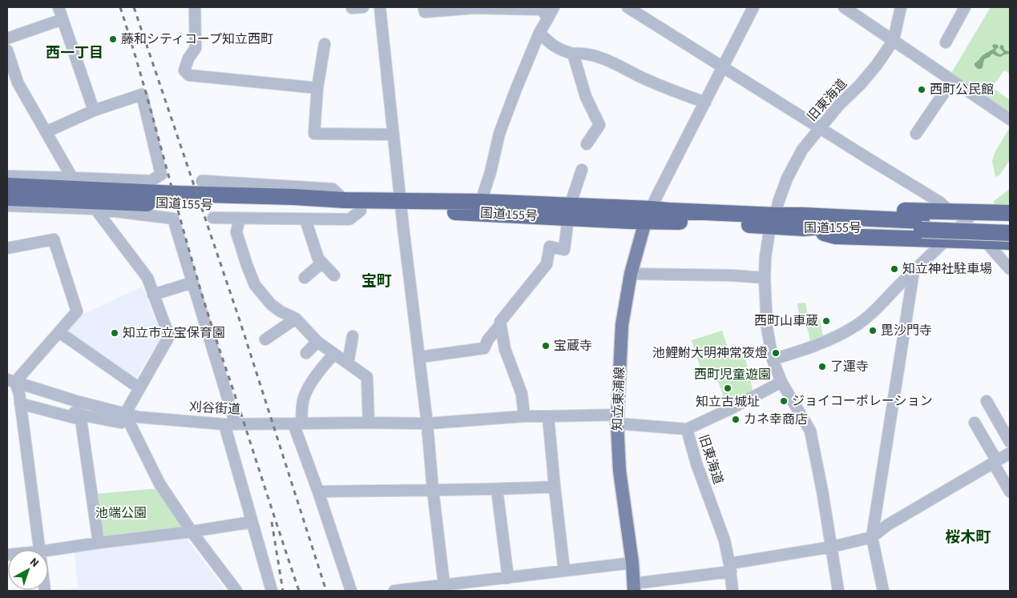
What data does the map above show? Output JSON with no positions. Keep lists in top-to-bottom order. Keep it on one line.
{"streets":{"highway":["国道155号"],"main road":["知立東浦線"],"street":["旧東海道","刈谷街道"]},"crossings":[["旧東海道","国道155号"],["旧東海道","刈谷街道"],["国道155号","知立東浦線"],["知立東浦線","刈谷街道"]],"districts":["西一丁目","宝町","桜木町"],"parks":["西町児童遊園","池端公園"],"places":["藤和シティコープ知立西町","西町公民館","知立神社駐車場","西町山車蔵","毘沙門寺","知立市立宝保育園","宝蔵寺","池鯉鮒大明神常夜燈","了運寺","知立古城址","ジョイコーポレーション","カネ幸商店"],"north":"top right"}
